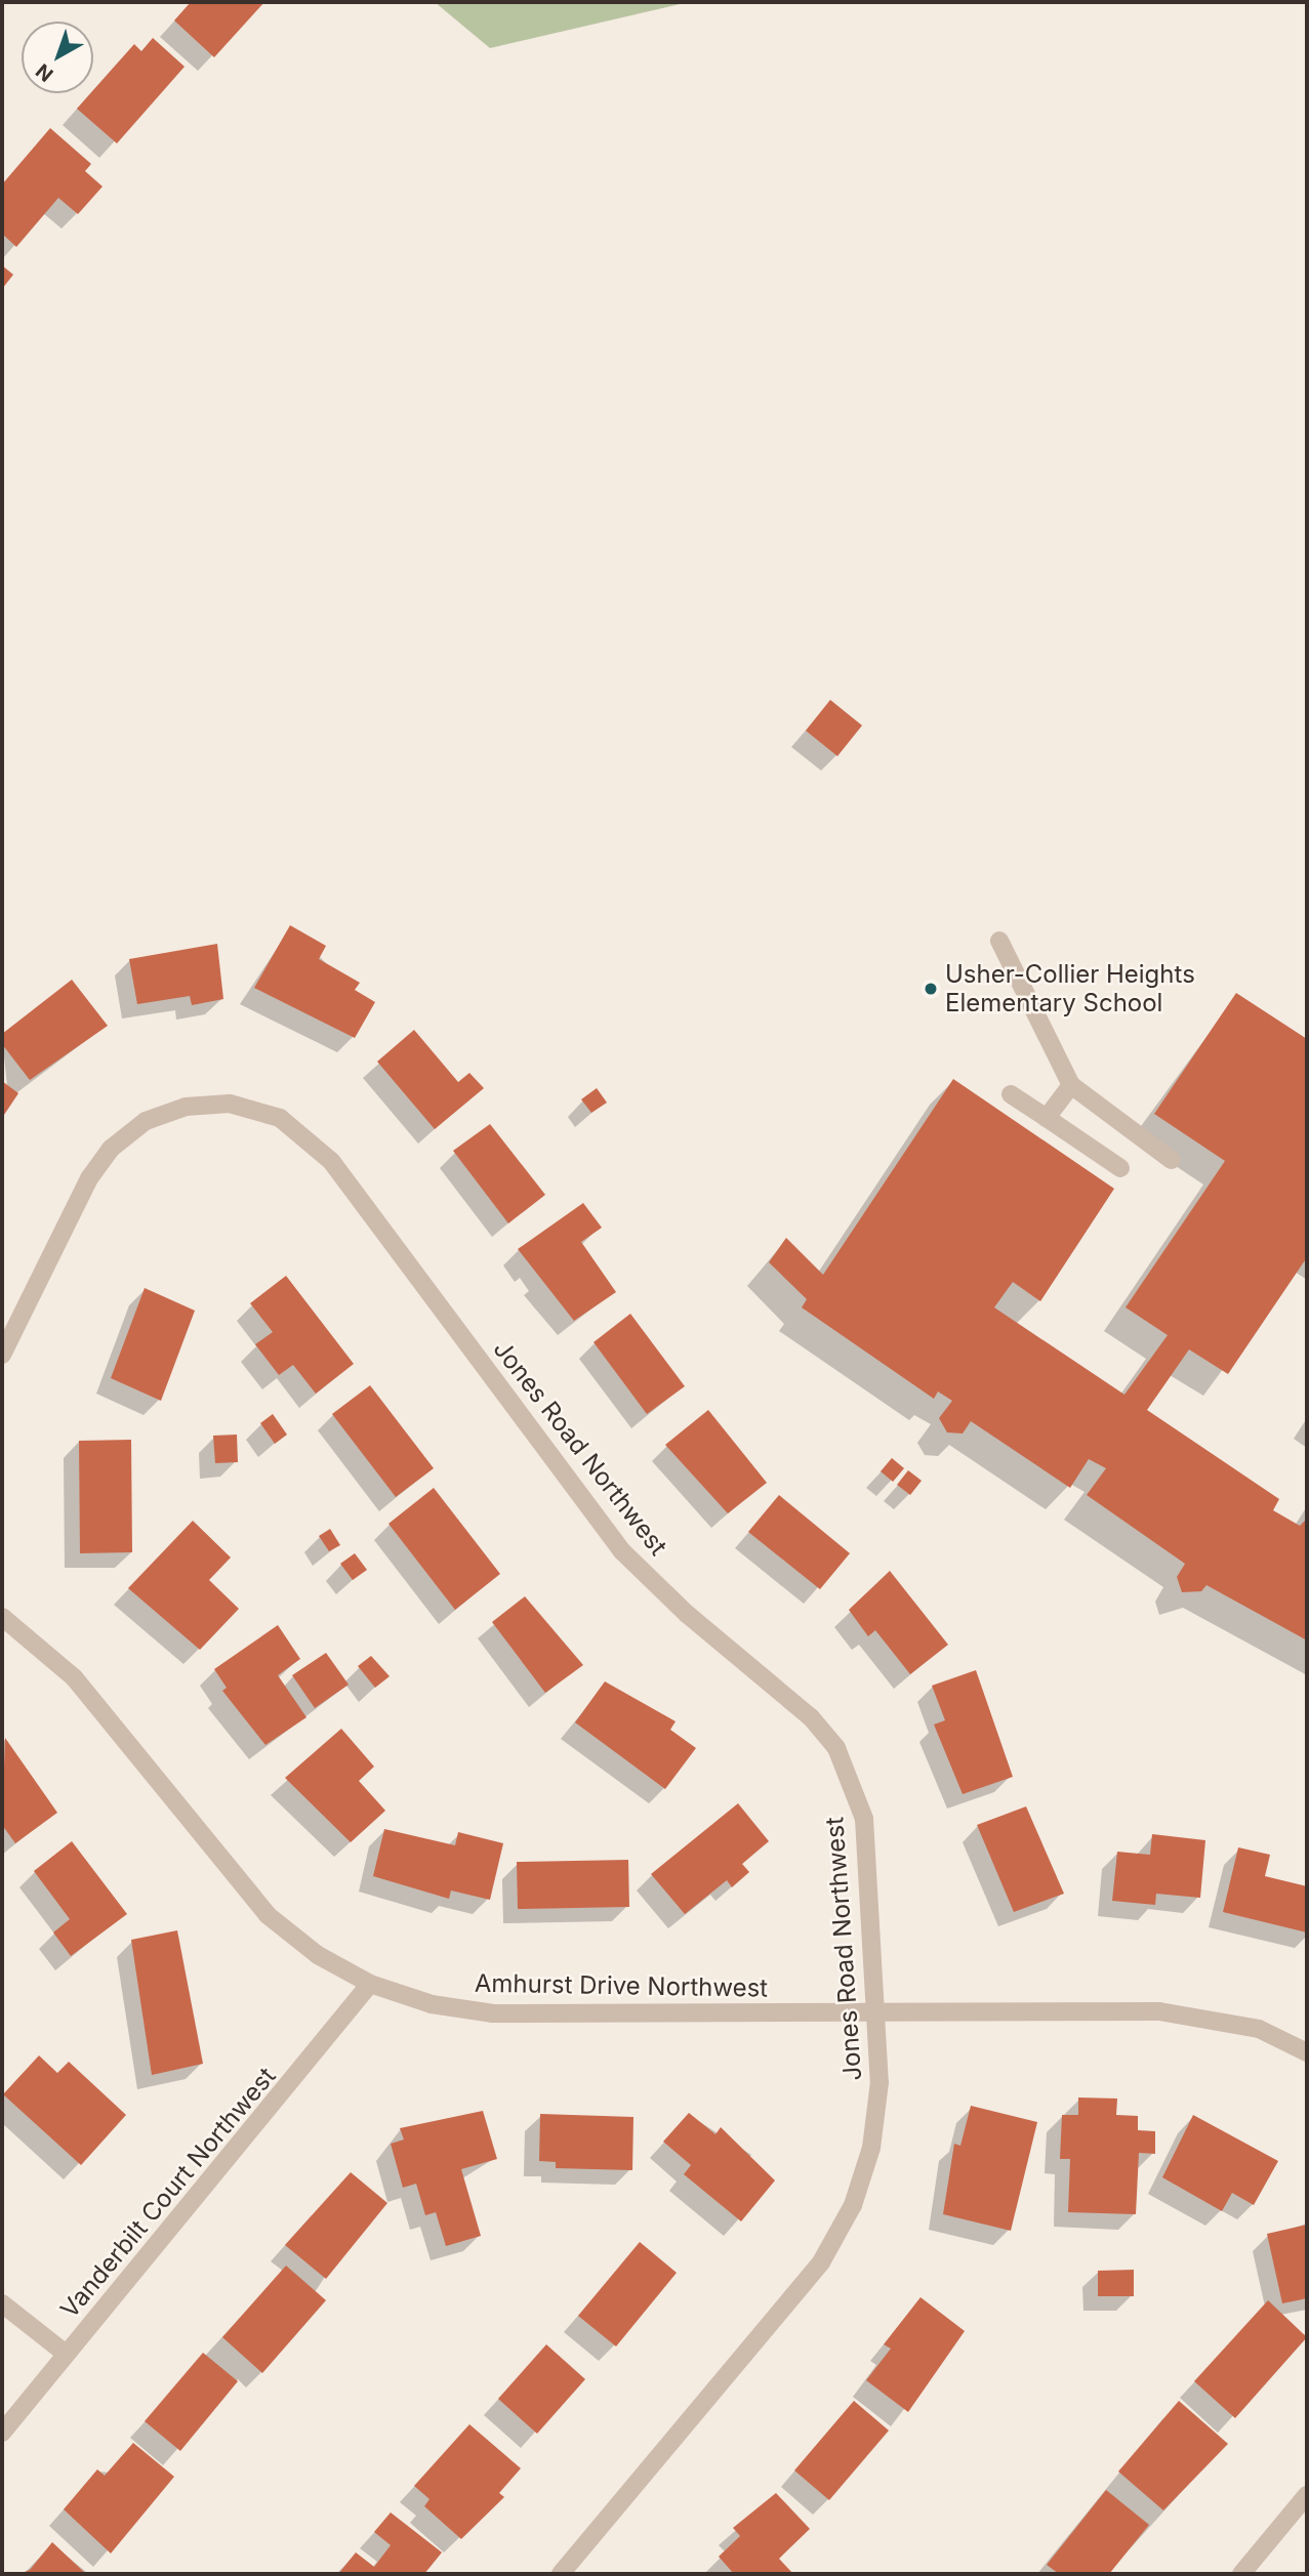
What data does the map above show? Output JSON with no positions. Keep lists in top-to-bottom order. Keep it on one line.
{"streets":{"street":["Jones Road Northwest","Amhurst Drive Northwest","Vanderbilt Court Northwest"]},"crossings":[["Jones Road Northwest","Amhurst Drive Northwest"],["Amhurst Drive Northwest","Vanderbilt Court Northwest"]],"places":["Usher-Collier Heights Elementary School"],"north":"bottom left"}
